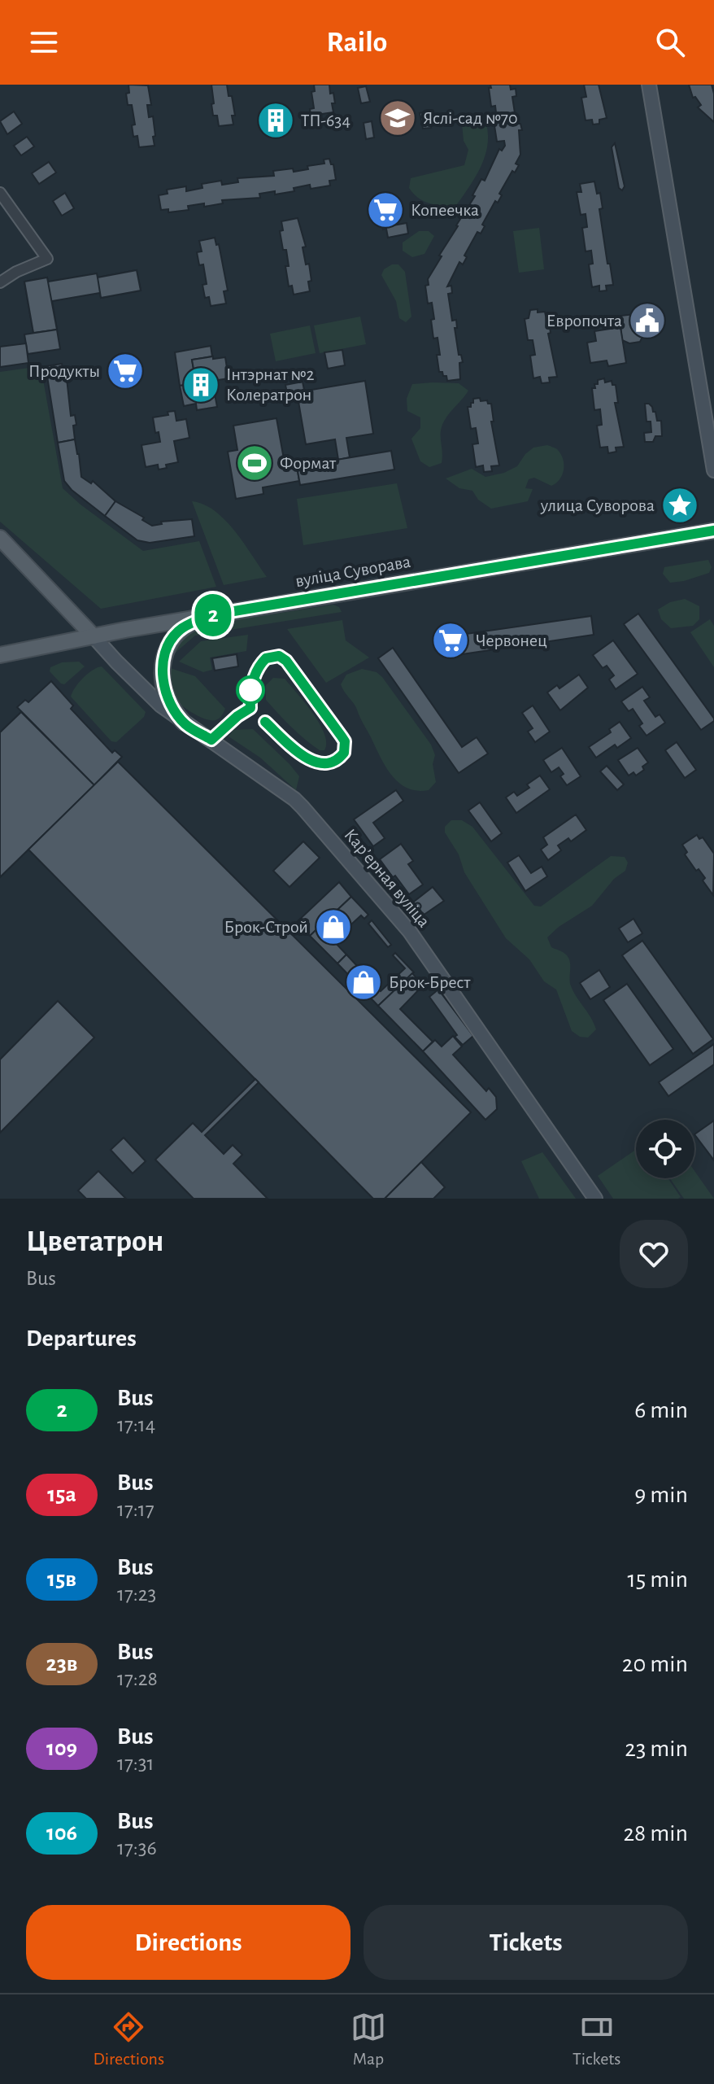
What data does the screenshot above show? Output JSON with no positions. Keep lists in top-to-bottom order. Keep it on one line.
{"streets":{"main road":["вуліца Суворава"],"street":["Карʼерная вуліца"]},"crossings":[["вуліца Суворава","Карʼерная вуліца"]],"places":{"school or university":["Яслі-сад №70"],"building":["ТП-634","Інтэрнат №2 Колератрон"],"supermarket":["Копеечка","Продукты","Червонец"],"public building":["Европочта"],"sports":["Формат"],"place":["улица Суворова"],"shop":["Брок-Строй","Брок-Брест"]},"lines":["bus line 2"],"page":{"header":"Railo","on_map":"2","heading":[["Цветатрон","Bus"],"Departures"],"list":[{"mark":"2","name":"Bus","note":"17:14","value":"6 min"},{"mark":"15а","name":"Bus","note":"17:17","value":"9 min"},{"mark":"15в","name":"Bus","note":"17:23","value":"15 min"},{"mark":"23в","name":"Bus","note":"17:28","value":"20 min"},{"mark":"109","name":"Bus","note":"17:31","value":"23 min"},{"mark":"106","name":"Bus","note":"17:36","value":"28 min"}],"buttons":["Directions","Tickets"],"tabs":["Directions","Map","Tickets"]}}
